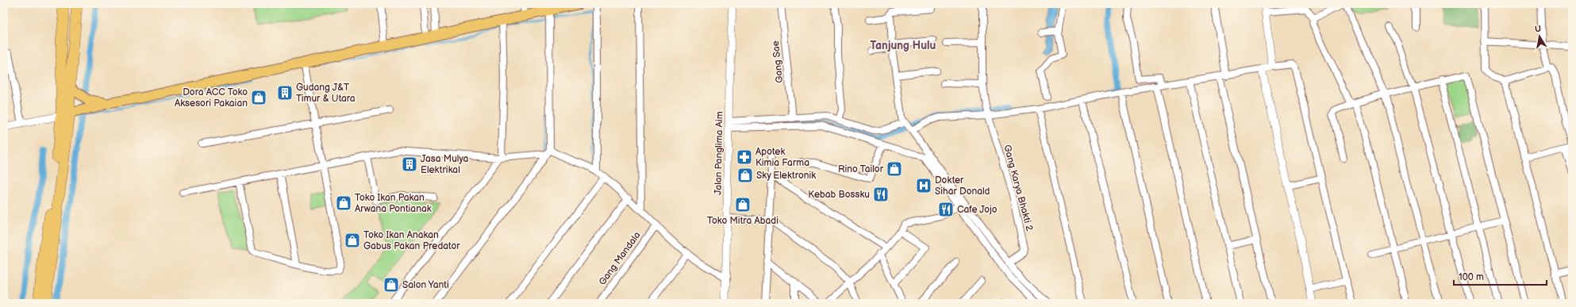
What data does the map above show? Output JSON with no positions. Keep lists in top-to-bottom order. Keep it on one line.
{"streets":{"street":["Gang Sae","Jalan Panglima Aim","Gang Karya Bhakti 2","Gang Mandala"]},"districts":["Tanjung Hulu"],"places":{"building":["Gudang J&T Timur & Utara","Jasa Mulya Elektrikal"],"shop":["Dora ACC Toko Aksesori Pakaian","Rino Tailor","Sky Elektronik","Toko Ikan Pakan Arwana Pontianak","Toko Mitra Abadi","Toko Ikan Anakan Gabus Pakan Predator","Salon Yanti"],"pharmacy":["Apotek Kimia Farma"],"hospital":["Dokter Sihar Donald"],"restaurant":["Kebab Bossku","Cafe Jojo"]},"scale_bar":"100 m","north":"top"}
